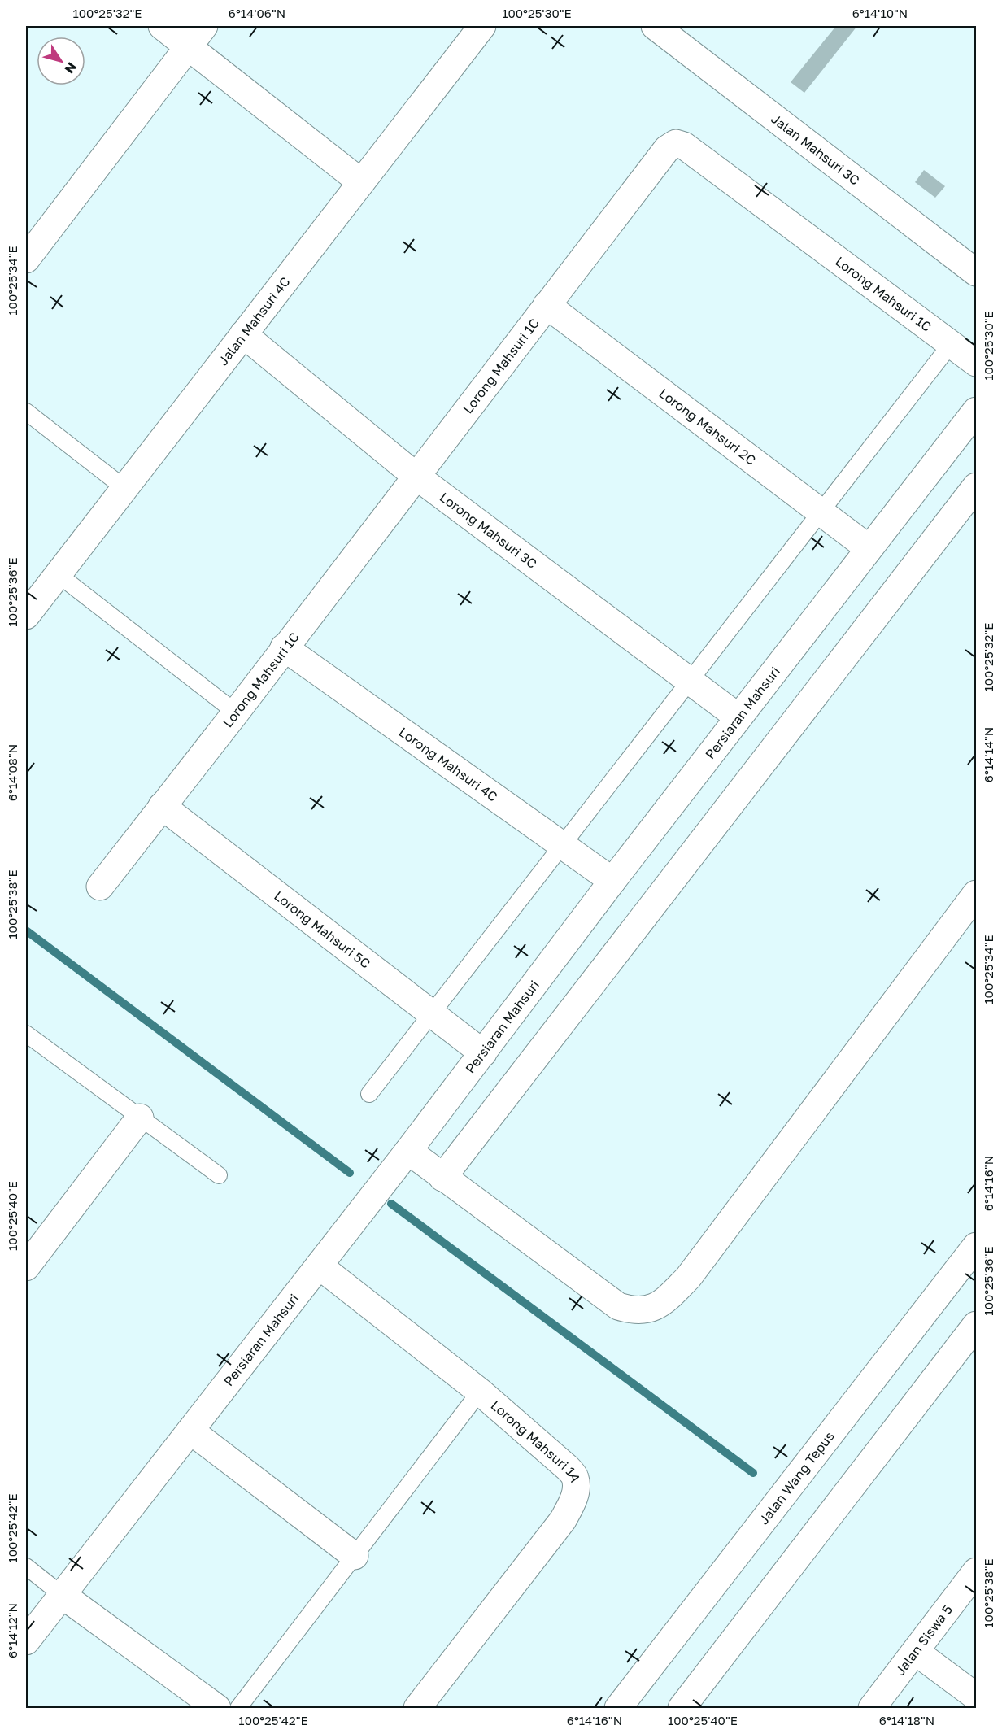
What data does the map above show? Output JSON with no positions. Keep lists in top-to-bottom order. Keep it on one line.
{"streets":{"street":["Jalan Mahsuri 3C","Lorong Mahsuri 1C","Jalan Mahsuri 4C","Lorong Mahsuri 2C","Lorong Mahsuri 3C","Persiaran Mahsuri","Lorong Mahsuri 4C","Lorong Mahsuri 5C","Lorong Mahsuri 1A","Jalan Wang Tepus","Jalan Siswa 5"]},"crossings":[["Lorong Mahsuri 1C","Lorong Mahsuri 2C"],["Lorong Mahsuri 1C","Lorong Mahsuri 3C"],["Lorong Mahsuri 1C","Lorong Mahsuri 4C"],["Lorong Mahsuri 1C","Lorong Mahsuri 5C"],["Jalan Mahsuri 4C","Lorong Mahsuri 3C"],["Lorong Mahsuri 2C","Persiaran Mahsuri"],["Lorong Mahsuri 3C","Persiaran Mahsuri"],["Persiaran Mahsuri","Lorong Mahsuri 4C"],["Persiaran Mahsuri","Lorong Mahsuri 5C"],["Persiaran Mahsuri","Lorong Mahsuri 1A"]],"north":"bottom right","coordinates":["100°25'32\"E","6°14'06\"N","100°25'30\"E","6°14'10\"N","100°25'34\"E","100°25'36\"E","6°14'14\"N","6°14'08\"N","100°25'38\"E","6°14'16\"N","100°25'40\"E","100°25'42\"E","6°14'12\"N","6°14'18\"N"]}
